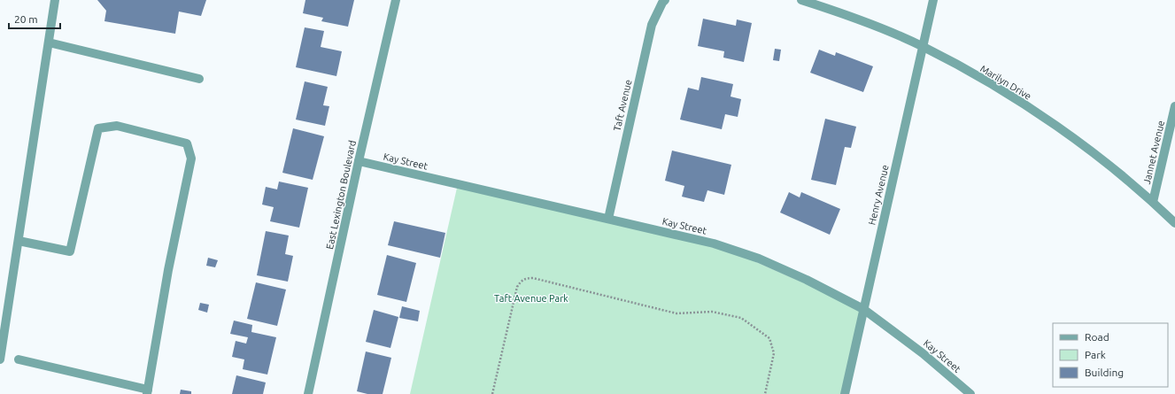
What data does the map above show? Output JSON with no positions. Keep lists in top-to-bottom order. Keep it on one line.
{"streets":{"street":["Marilyn Drive","Taft Avenue","Jannet Avenue","Kay Street","East Lexington Boulevard","Henry Avenue"]},"crossings":[["Marilyn Drive","Jannet Avenue"],["Marilyn Drive","Henry Avenue"],["Taft Avenue","Kay Street"],["Kay Street","East Lexington Boulevard"],["Kay Street","Henry Avenue"]],"parks":["Taft Avenue Park"],"legend":["Road","Park","Building"],"scale_bar":"20 m"}
